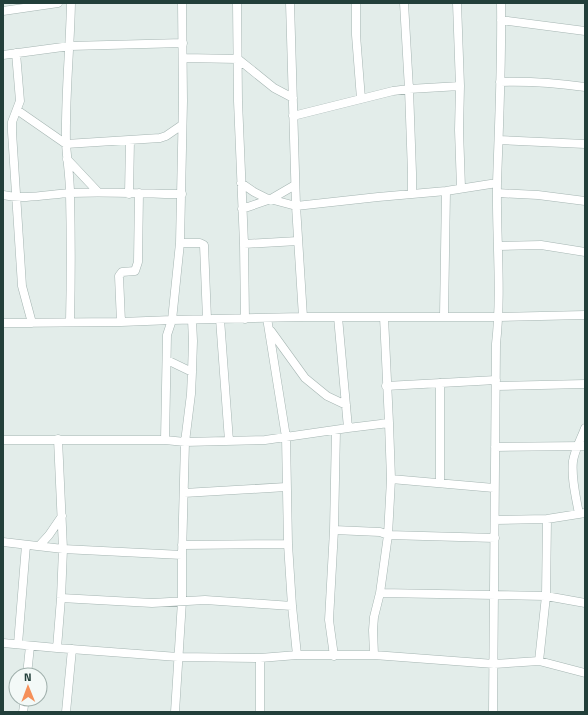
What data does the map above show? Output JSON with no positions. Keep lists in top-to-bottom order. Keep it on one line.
{"north":"top"}
